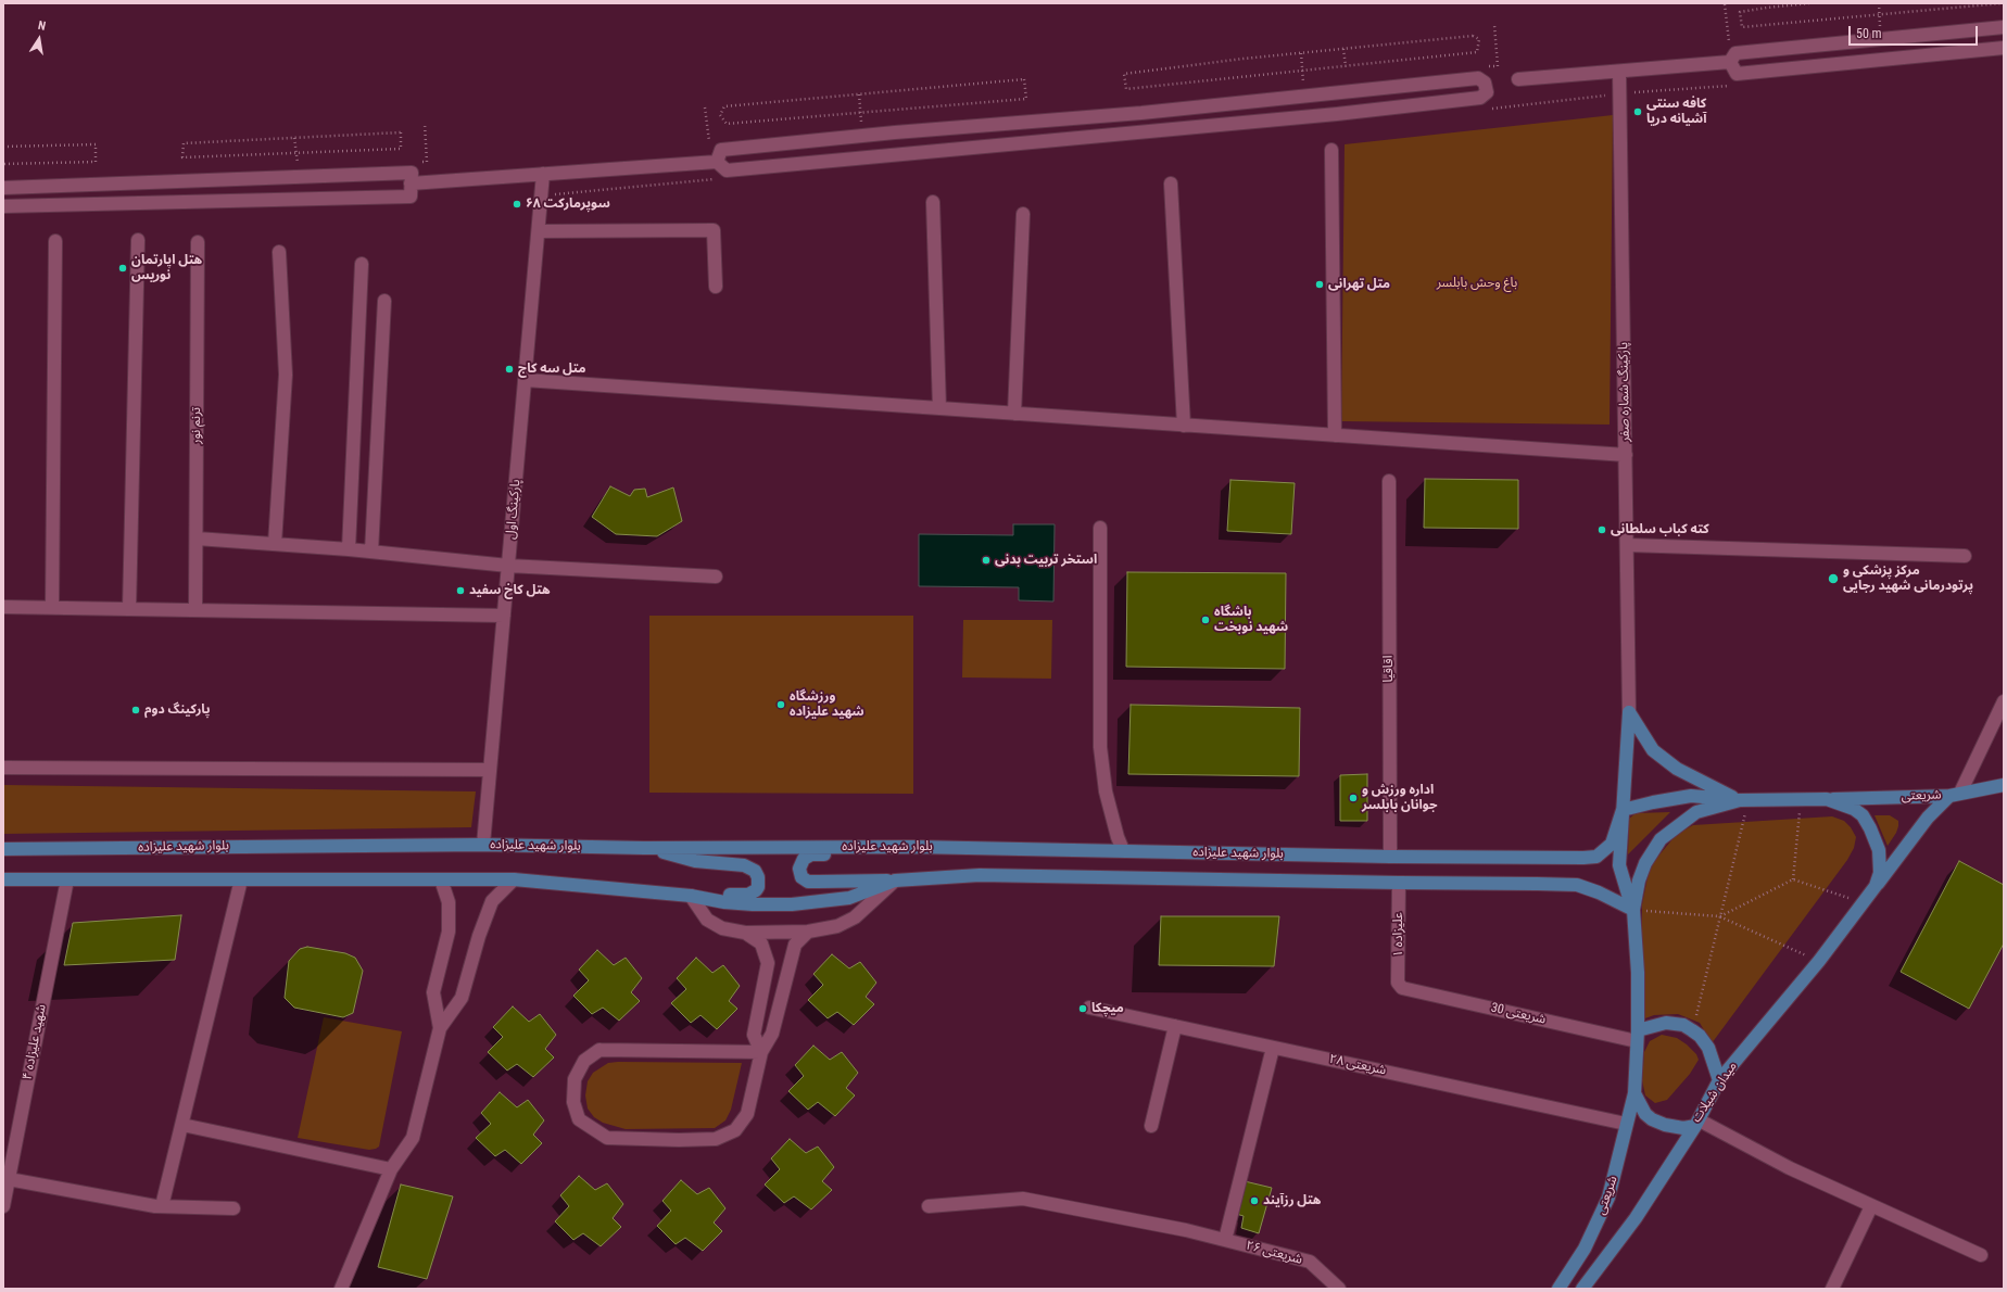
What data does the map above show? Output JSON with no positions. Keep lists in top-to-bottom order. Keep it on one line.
{"streets":{"main road":["شریعتی","بلوار شهید علیزاده","میدان شیلات"],"street":["پارکینگ شماره صفر","ترنم نور","پارکینگ اول","اقاقیا","علیزاده ۱","شریعتی 30","شهید علیزاده ۴","شریعتی ۲۸","شریعتی ۲۶"]},"crossings":[["پارکینگ اول","بلوار شهید علیزاده"],["اقاقیا","بلوار شهید علیزاده"],["شریعتی","شریعتی 30"],["شریعتی","شریعتی ۲۸"],["شریعتی","میدان شیلات"],["بلوار شهید علیزاده","علیزاده ۱"],["بلوار شهید علیزاده","شهید علیزاده ۴"],["بلوار شهید علیزاده","میدان شیلات"],["علیزاده ۱","شریعتی 30"],["شریعتی 30","میدان شیلات"]],"parks":["باغ وحش بابلسر"],"places":["کافه سنتی آشیانه دریا","سوپرمارکت ۶۸","هتل اپارتمان نوريس","متل تهرانی","متل سه کاج","کته کباب سلطانی","استخر تربیت بدنی","مرکز پزشکی و پرتودرمانی شهید رجایی","هتل کاخ سفید","باشگاه شهید نوبخت","ورزشگاه شهید علیزاده","پارکینگ دوم","اداره ورزش و جوانان بابلسر","میچکا","هتل رزآیند"],"scale_bar":"50 m","north":"top"}
